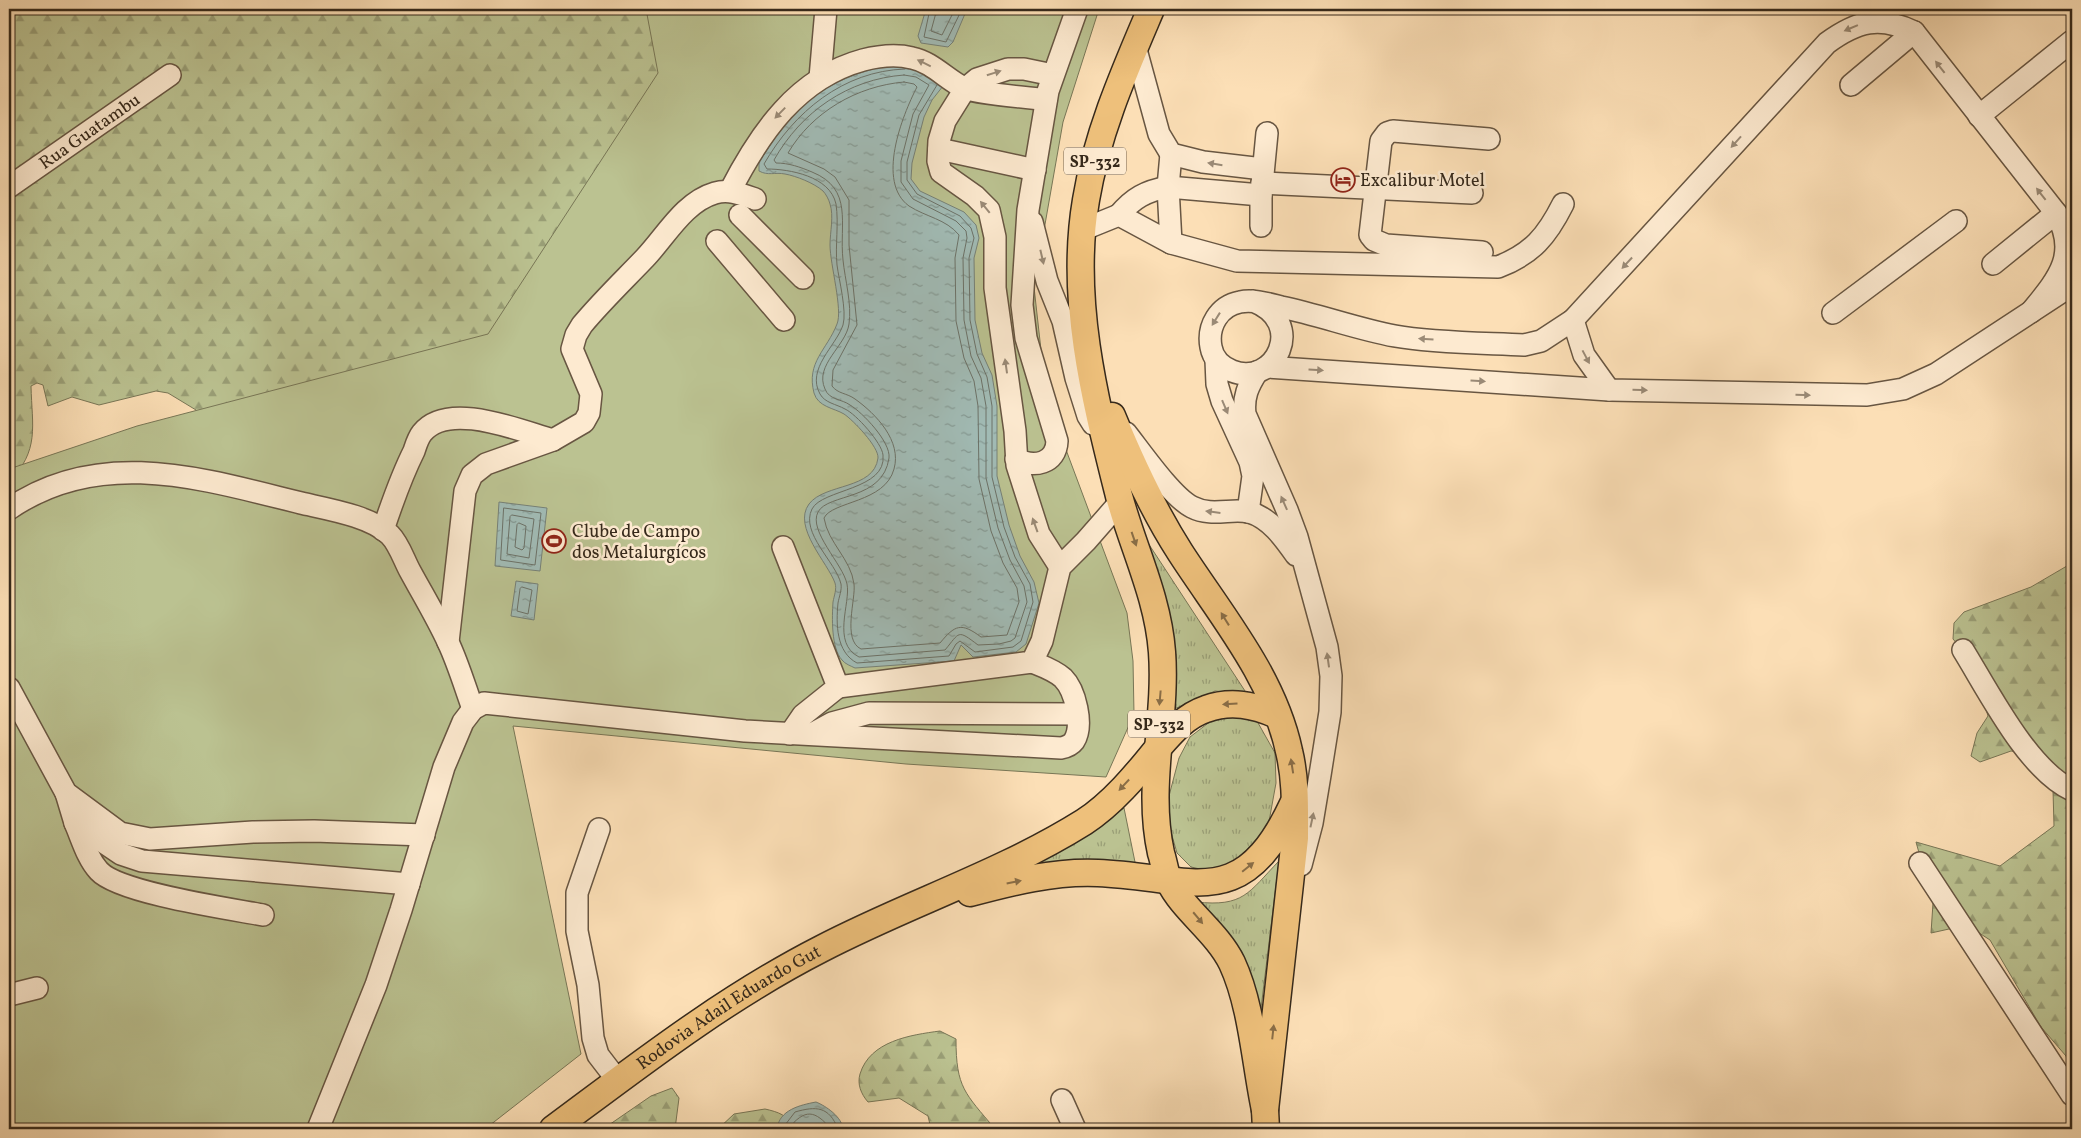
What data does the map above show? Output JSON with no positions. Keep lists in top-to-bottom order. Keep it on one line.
{"streets":{"main road":["SP-332","Rodovia Adail Eduardo Gut"],"street":["Rua Guatambu"]},"crossings":[["SP-332","Rodovia Adail Eduardo Gut"]],"places":{"hotel":["Excalibur Motel"],"sports":["Clube de Campo dos Metalurgícos"]}}
